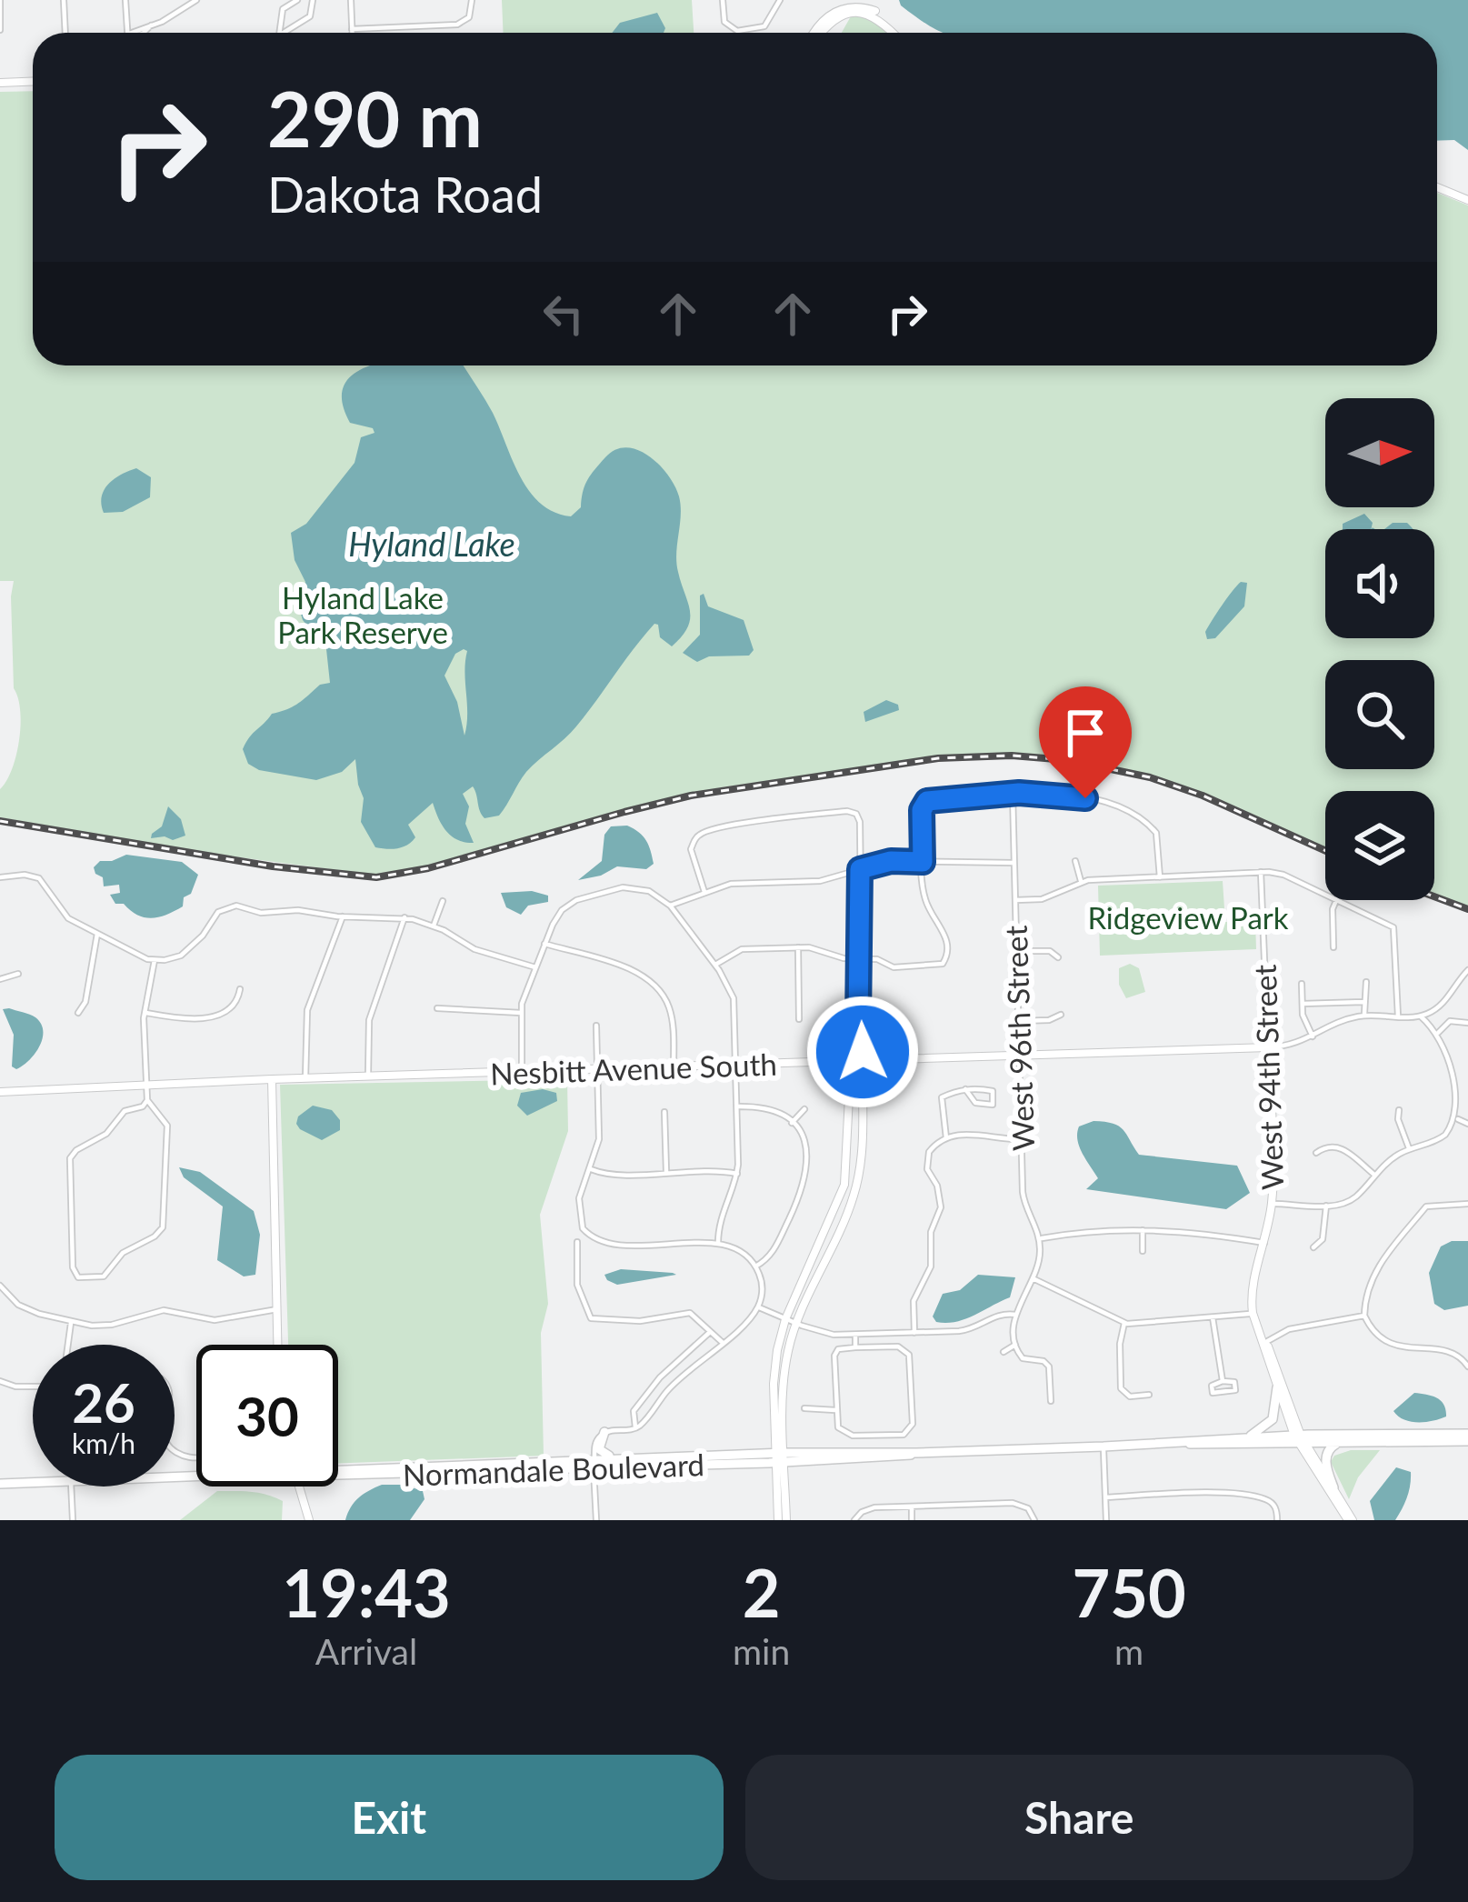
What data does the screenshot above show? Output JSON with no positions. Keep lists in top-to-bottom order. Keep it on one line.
{"streets":{"main road":["Normandale Boulevard"],"street":["West 96th Street","Nesbitt Avenue South","West 94th Street"]},"crossings":[["West 96th Street","Nesbitt Avenue South"],["Nesbitt Avenue South","West 94th Street"],["West 94th Street","Normandale Boulevard"]],"water":["Hyland Lake"],"parks":["Hyland Lake Park Reserve","Ridgeview Park"],"north":"right","page":{"turn":["290 m","Dakota Road"],"speed":"26 km/h","limit":"30","eta":["19:43","Arrival","2","min","750","m"],"buttons":["Exit","Share"]}}
